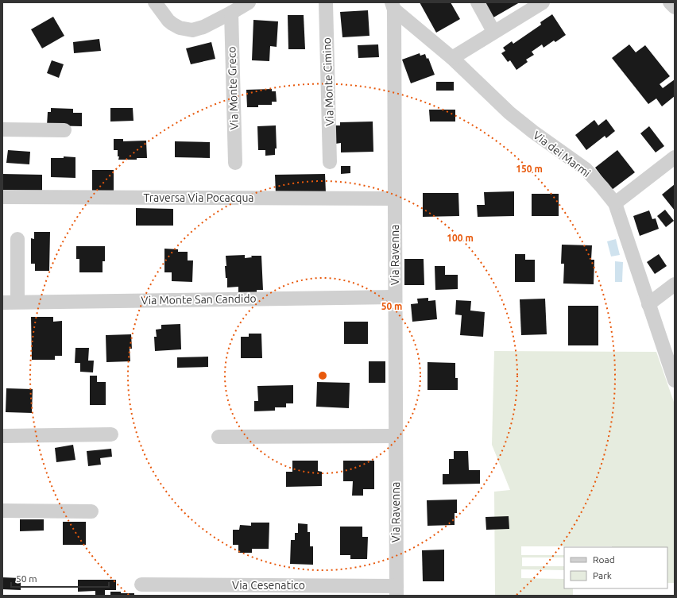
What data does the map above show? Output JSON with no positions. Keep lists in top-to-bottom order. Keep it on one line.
{"streets":{"street":["Via Monte Cimino","Via Monte Greco","Via dei Marmi","Traversa Via Pocacqua","Via Ravenna","Via Monte San Candido","Via Cesenatico"]},"crossings":[["Via dei Marmi","Via Ravenna"],["Traversa Via Pocacqua","Via Ravenna"],["Via Ravenna","Via Monte San Candido"],["Via Ravenna","Via Cesenatico"]],"legend":["Road","Park"],"scale_bar":"50 m","rings":["150 m","100 m","50 m"]}
